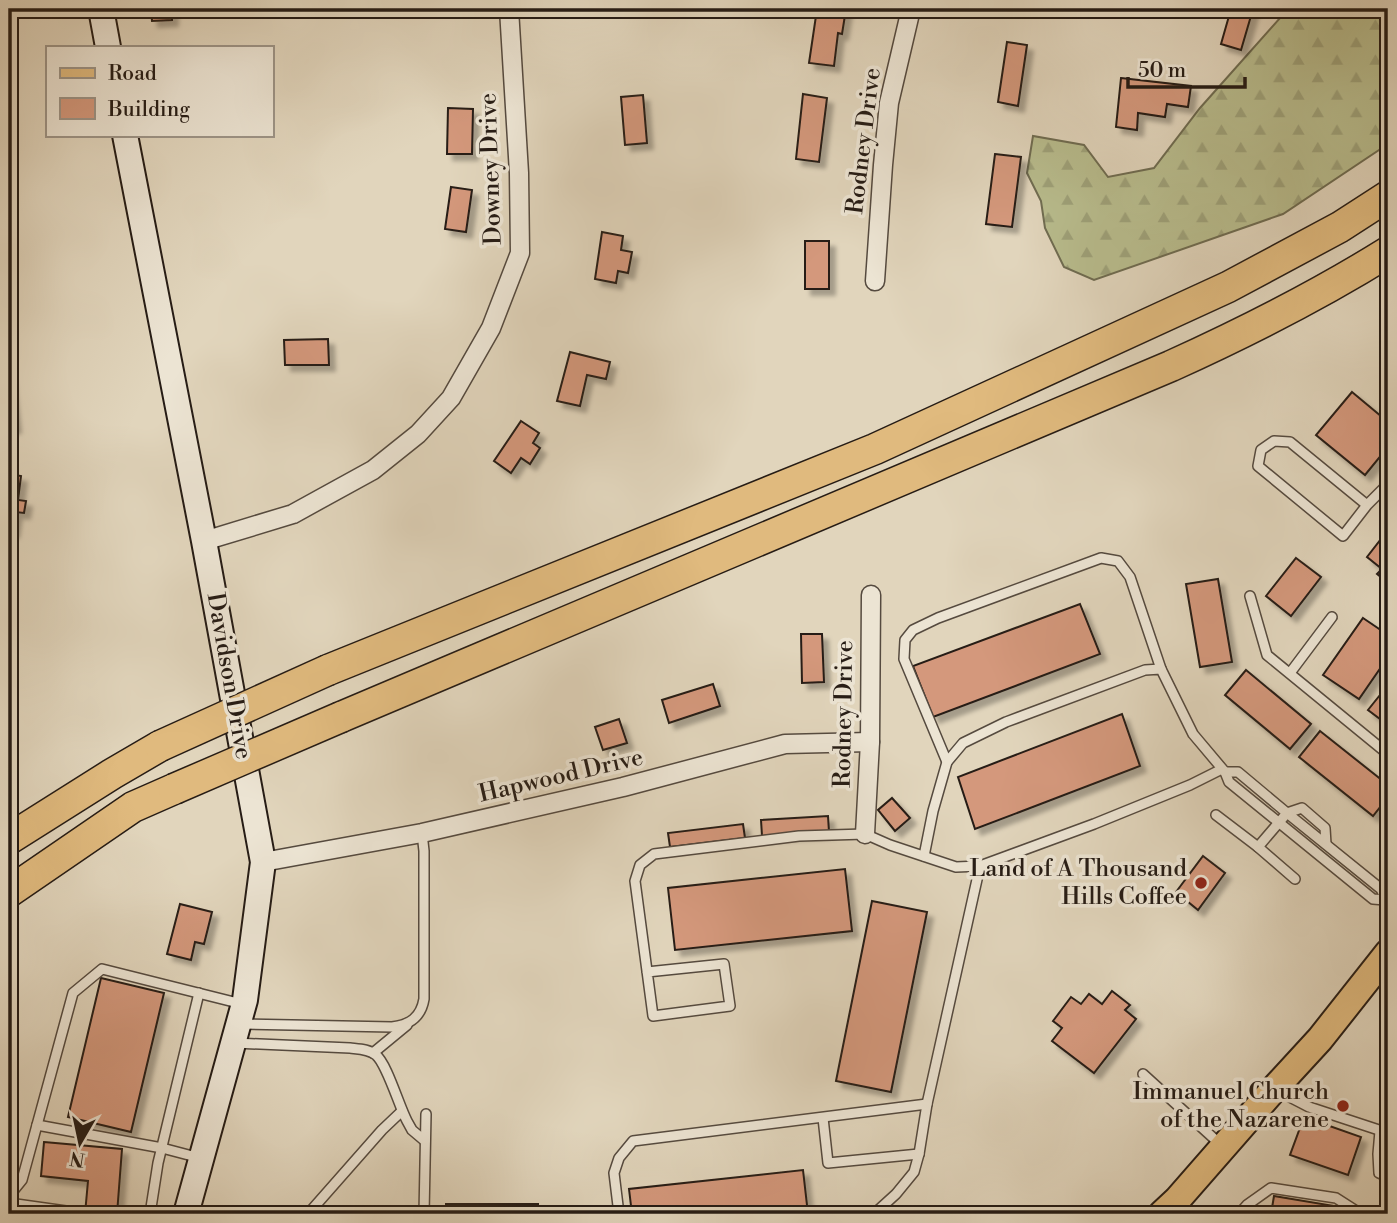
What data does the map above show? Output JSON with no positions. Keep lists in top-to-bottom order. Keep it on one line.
{"streets":{"street":["Rodney Drive","Downey Drive","Davidson Drive","Hapwood Drive"]},"crossings":[["Rodney Drive","Hapwood Drive"],["Downey Drive","Davidson Drive"],["Davidson Drive","Hapwood Drive"]],"places":["Land of A Thousand Hills Coffee","Immanuel Church of the Nazarene"],"legend":["Road","Building"],"scale_bar":"50 m","north":"bottom"}
